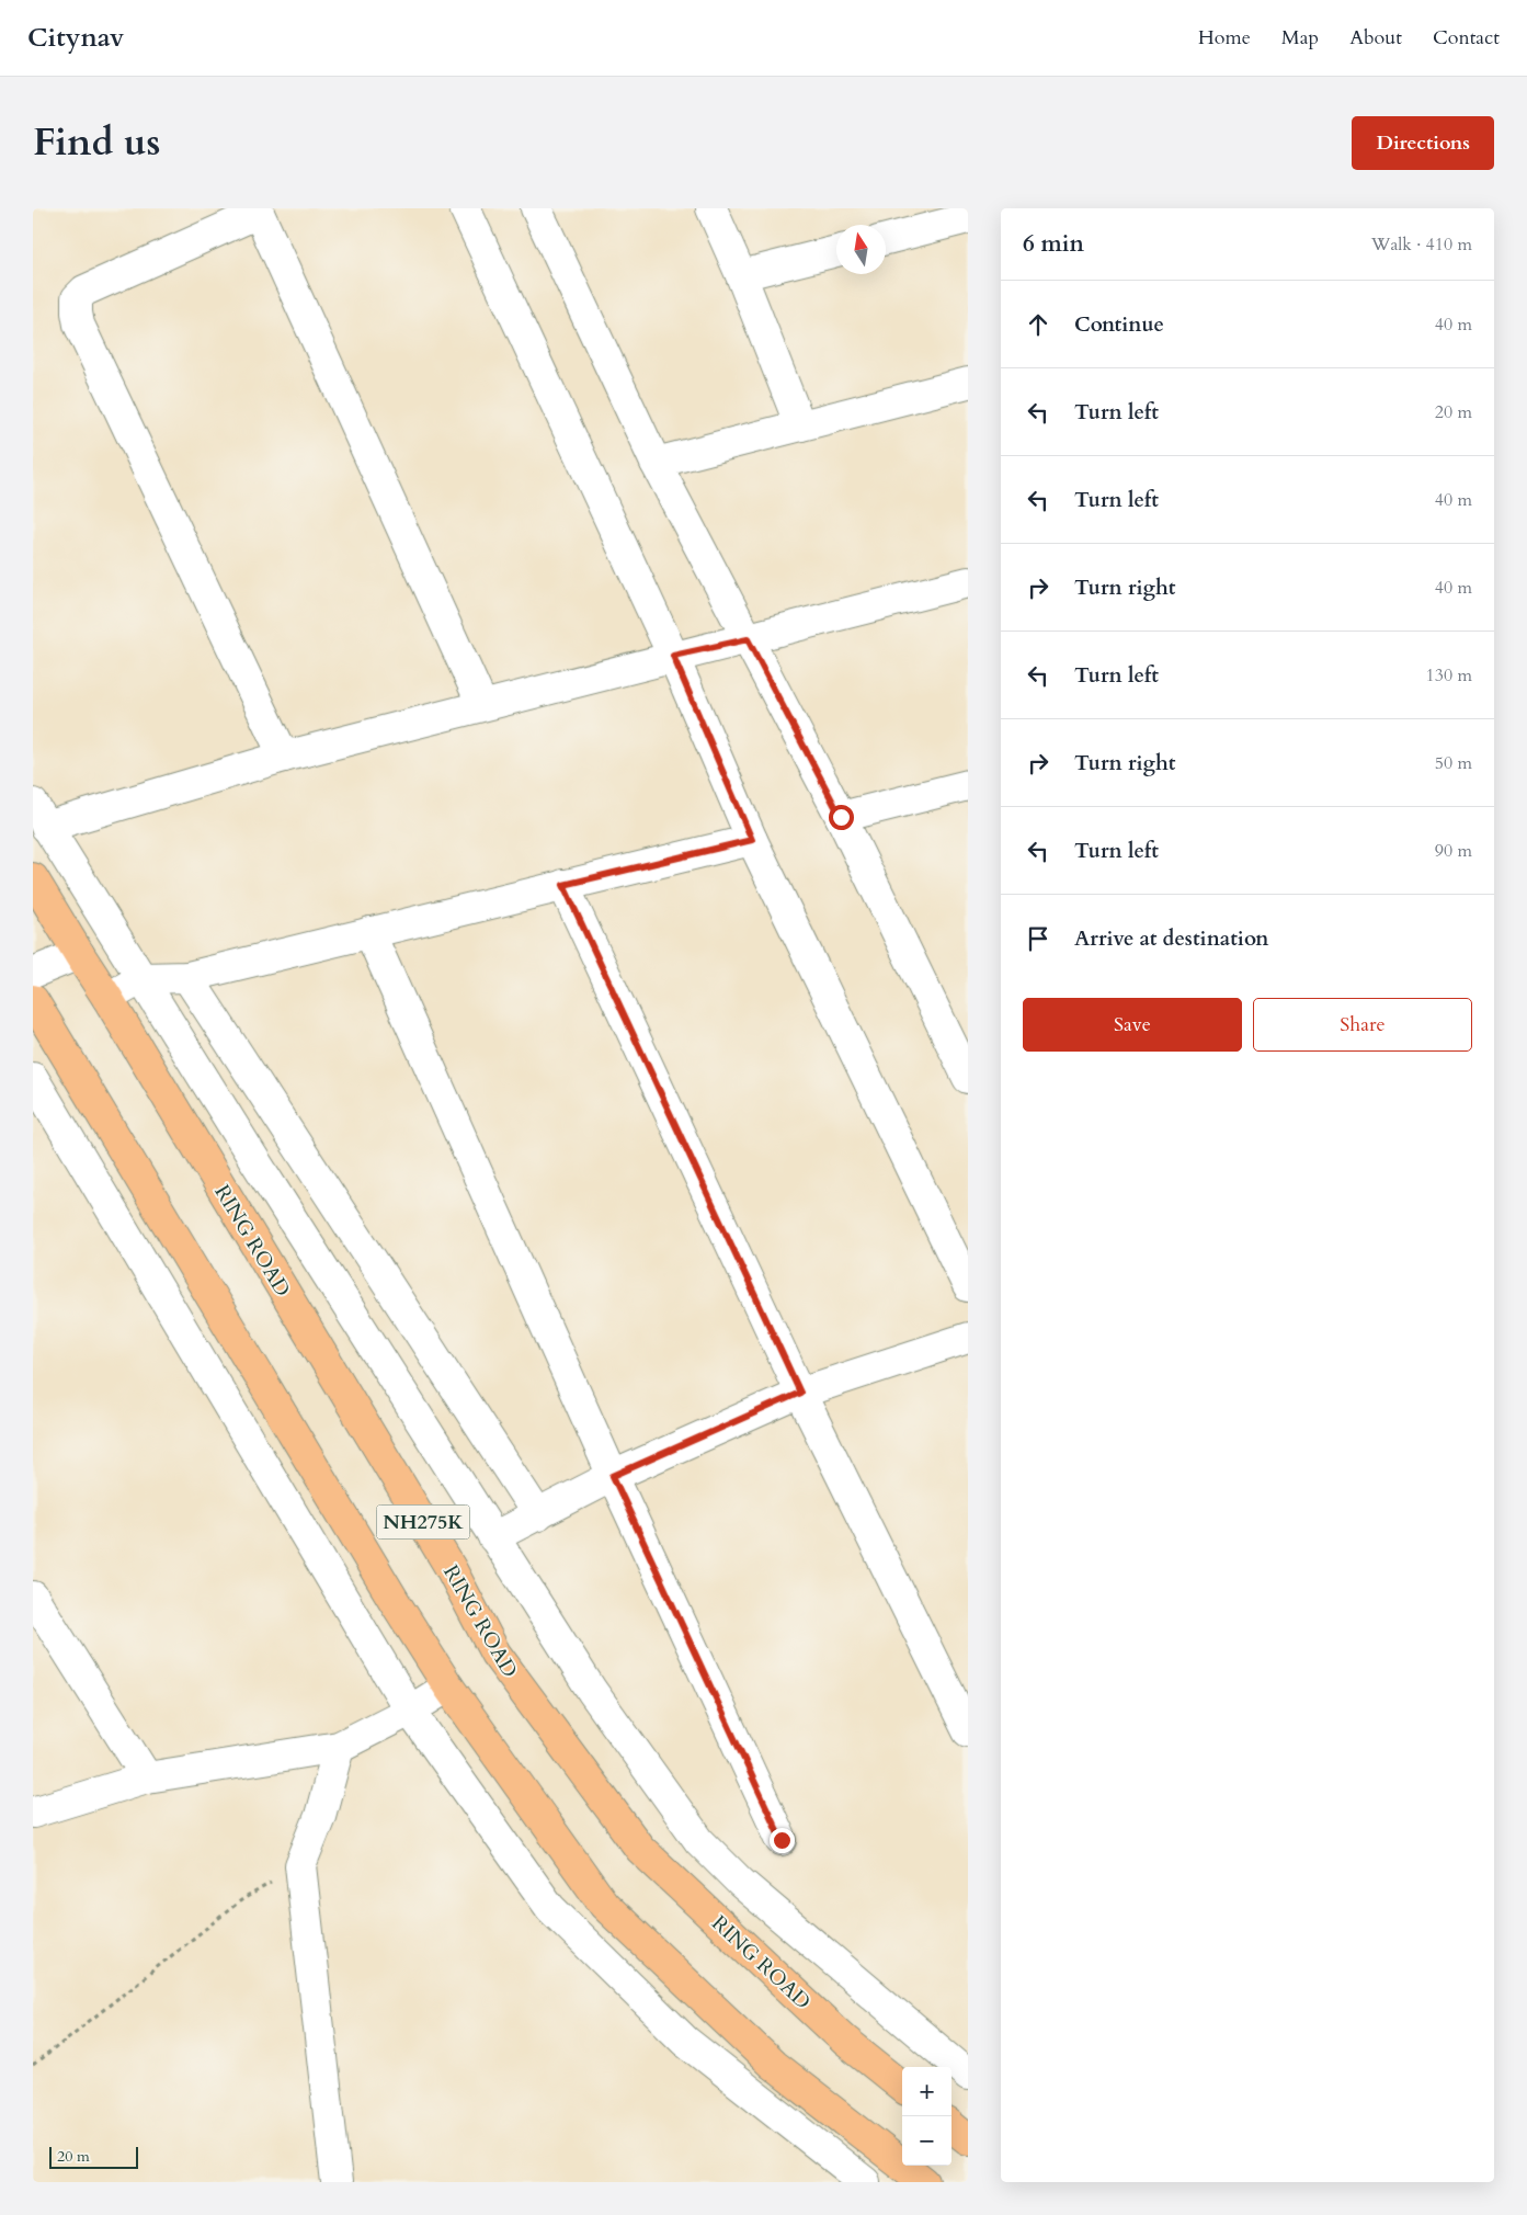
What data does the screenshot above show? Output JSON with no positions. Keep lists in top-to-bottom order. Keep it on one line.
{"streets":{"highway":["RING ROAD","NH275K"]},"scale_bar":"20 m","north":"top","page":{"header":"Citynav","nav":["Home","Map","About","Contact"],"title":"Find us","buttons":["Directions",["Save","Share"]],"heading":["6 min","Walk · 410 m"],"list":[["Continue","40 m"],["Turn left","20 m"],["Turn left","40 m"],["Turn right","40 m"],["Turn left","130 m"],["Turn right","50 m"],["Turn left","90 m"],"Arrive at destination"],"map_buttons":["+","−"],"scale":"20 m"}}
